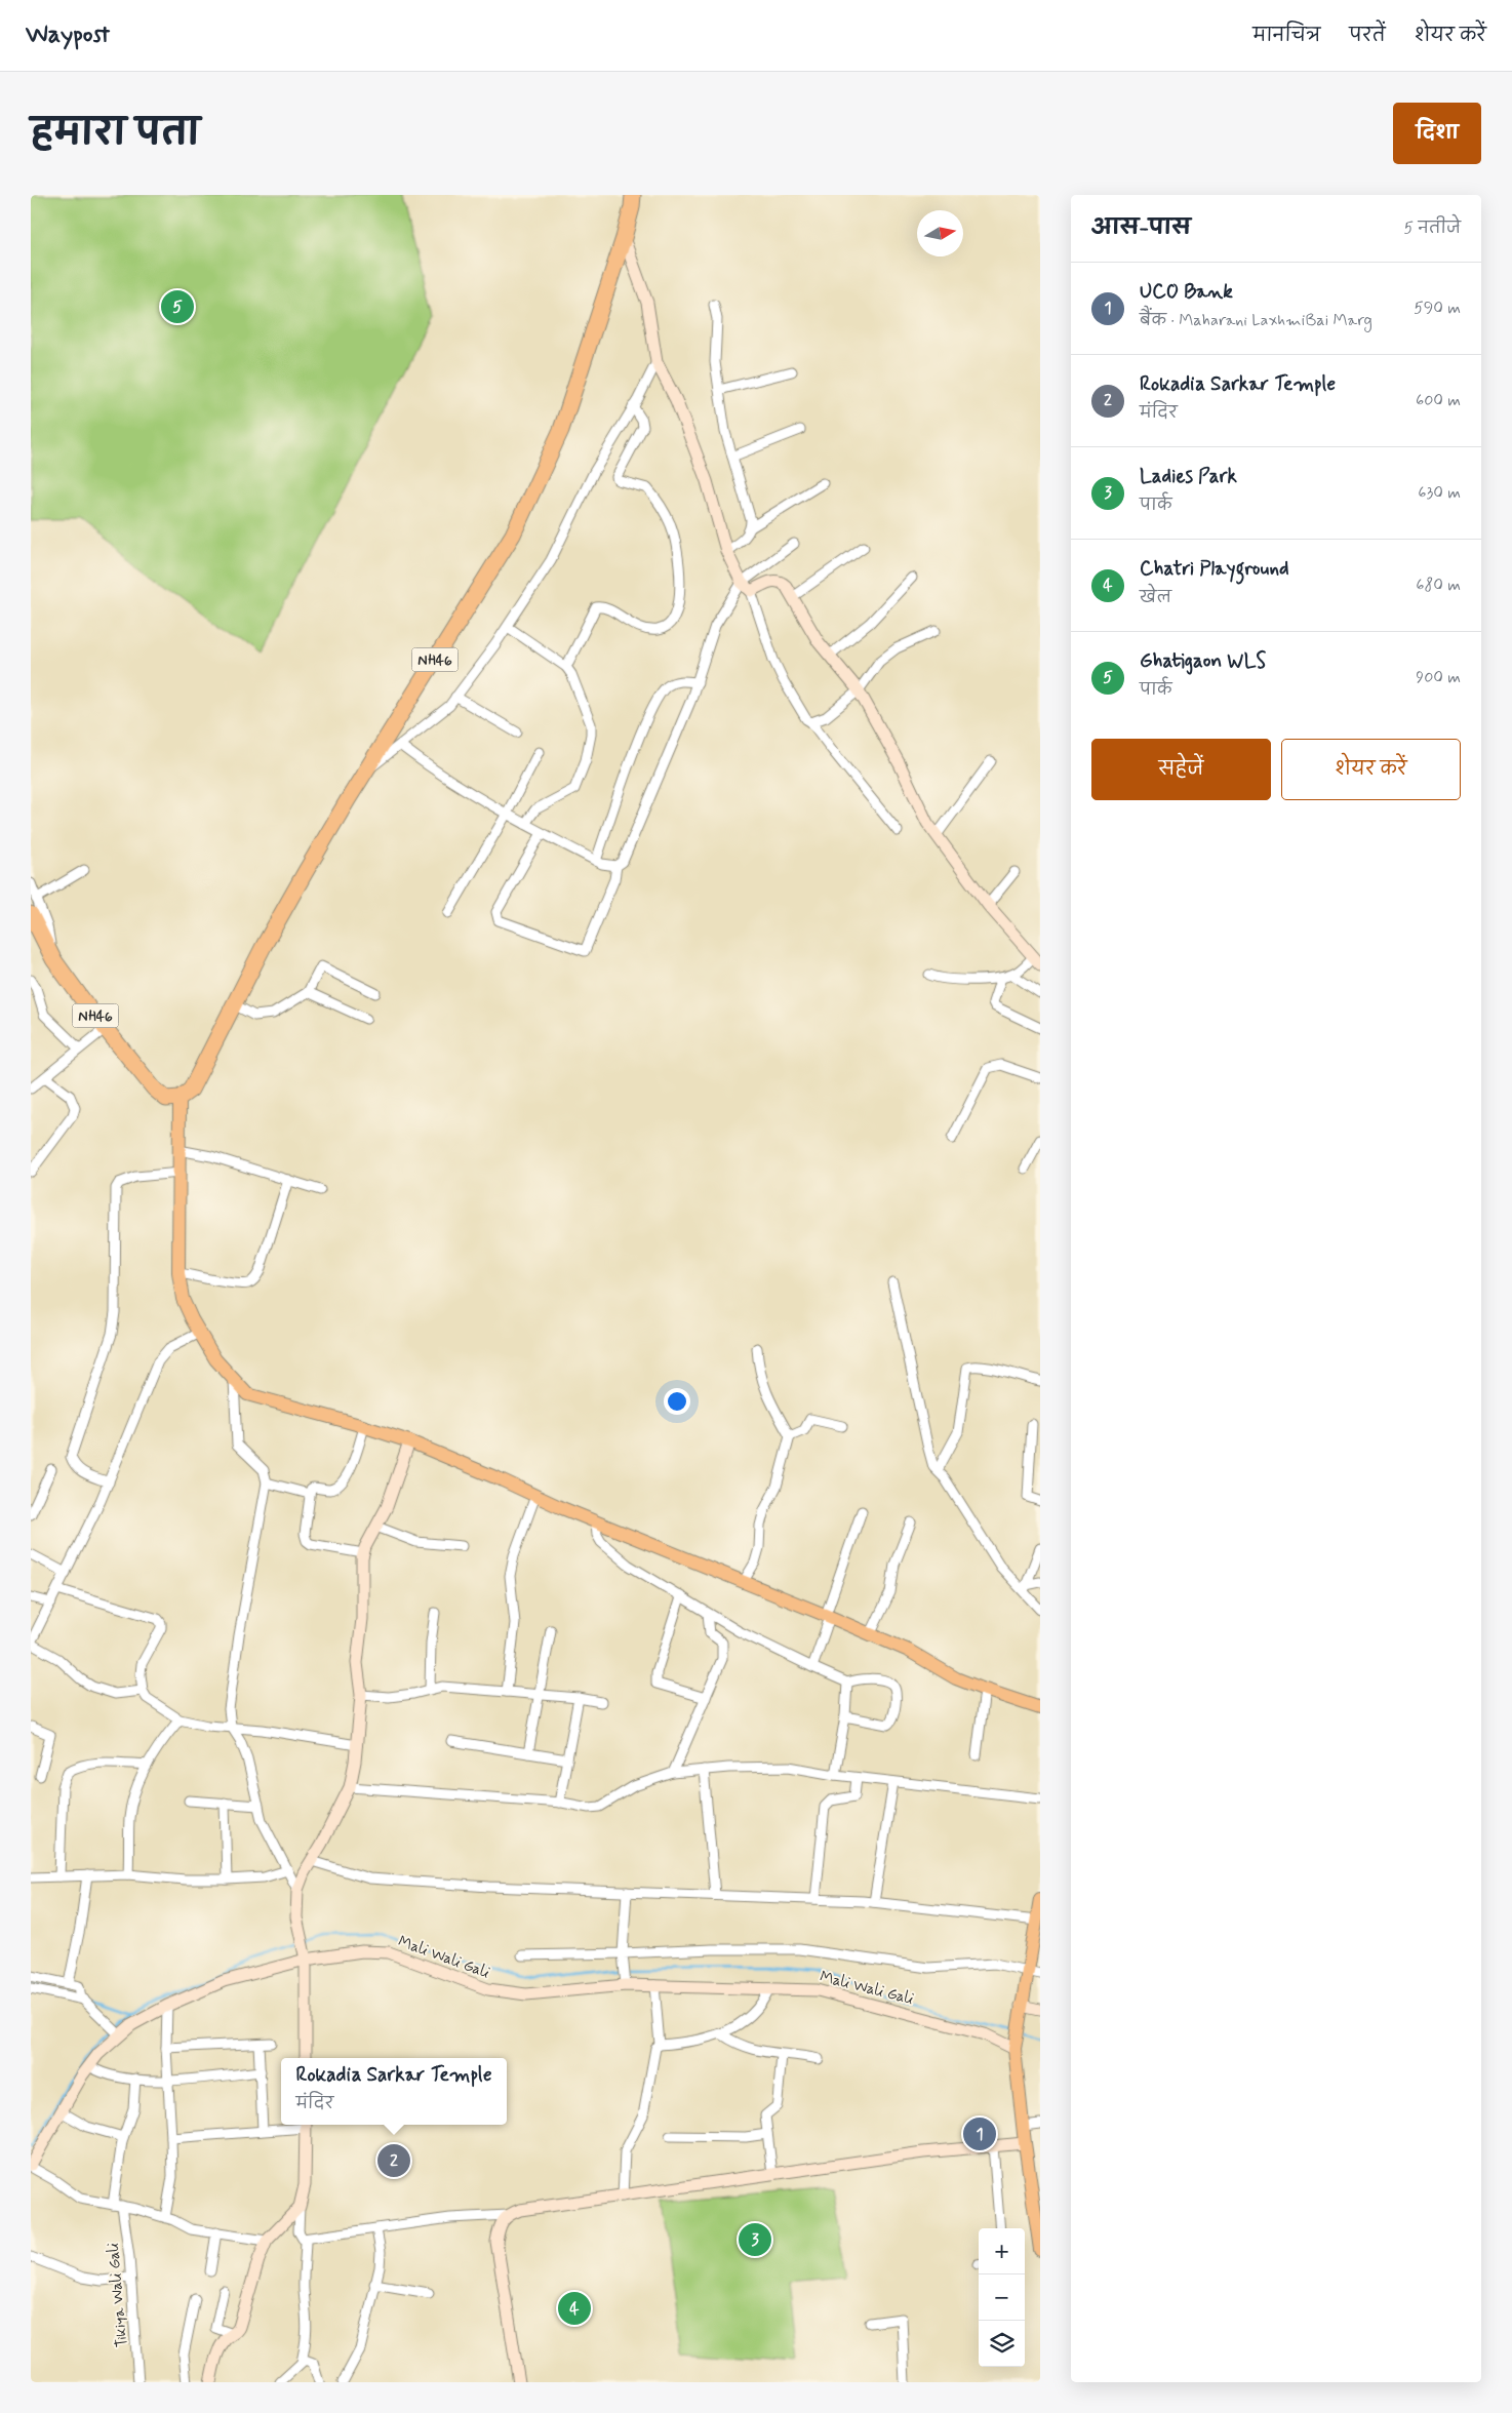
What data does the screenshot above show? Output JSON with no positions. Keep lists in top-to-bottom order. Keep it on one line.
{"streets":{"highway":["NH46"],"street":["Mali Wali Gali","Tikiya Wali Gali"]},"north":"right","page":{"header":"Waypost","nav":["मानचित्र","परतें","शेयर करें"],"title":"हमारा पता","buttons":["दिशा",["सहेजें","शेयर करें"]],"heading":["आस-पास","5 नतीजे"],"list":[{"mark":"1","name":"UCO Bank","note":"बैंक · Maharani LaxhmiBai Marg","value":"590 m"},{"mark":"2","name":"Rokadia Sarkar Temple","note":"मंदिर","value":"600 m"},{"mark":"3","name":"Ladies Park","note":"पार्क","value":"630 m"},{"mark":"4","name":"Chatri Playground","note":"खेल","value":"680 m"},{"mark":"5","name":"Ghatigaon WLS","note":"पार्क","value":"900 m"}],"pins":["5","1","2","3","4"],"popup":["Rokadia Sarkar Temple","मंदिर"],"map_buttons":["+","−"]}}
